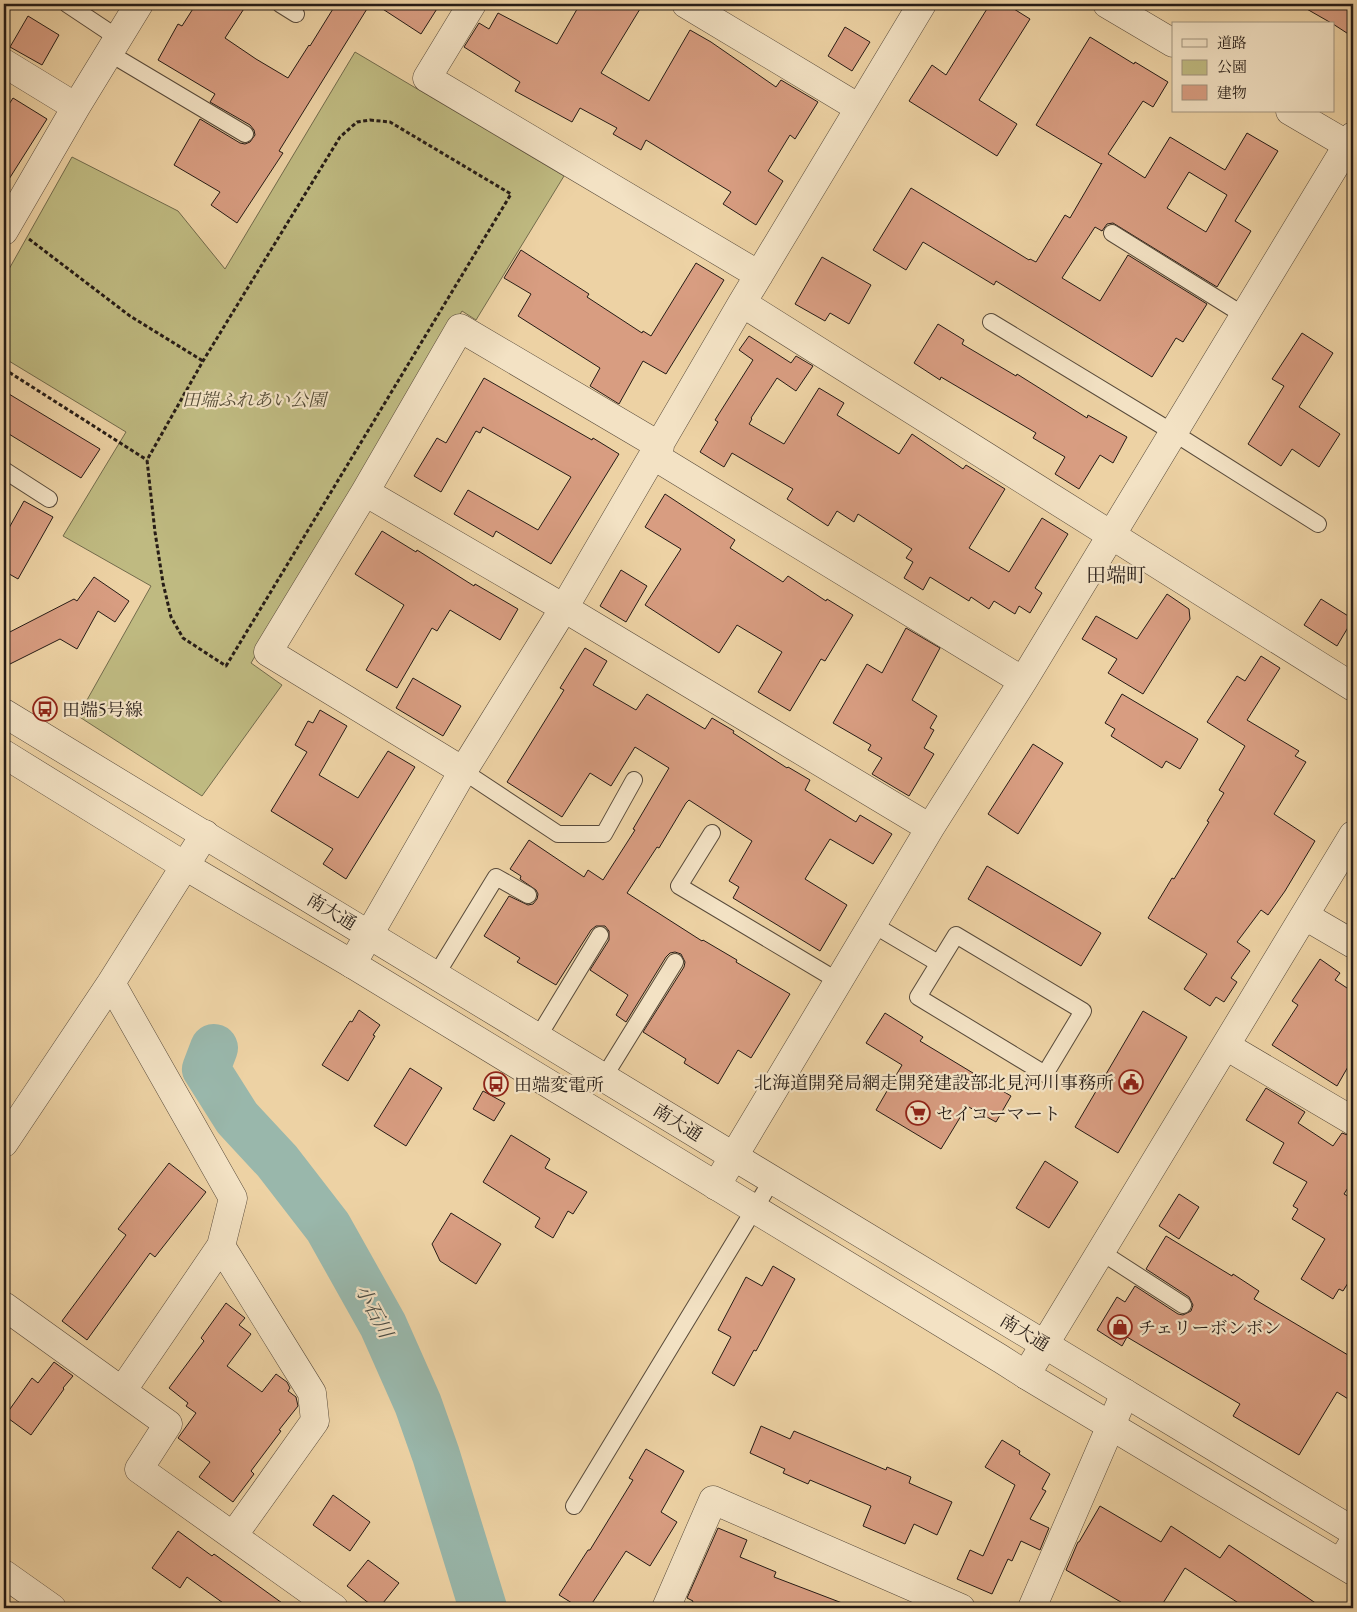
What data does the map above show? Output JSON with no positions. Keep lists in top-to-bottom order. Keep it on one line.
{"streets":{"street":["南大通"]},"districts":["田端町"],"water":["小石川"],"parks":["田端ふれあい公園"],"places":{"bus stop":["田端5号線","田端変電所"],"public building":["北海道開発局網走開発建設部北見河川事務所"],"supermarket":["セイコーマート"],"shop":["チェリーボンボン"]},"legend":["道路","公園","建物"]}
